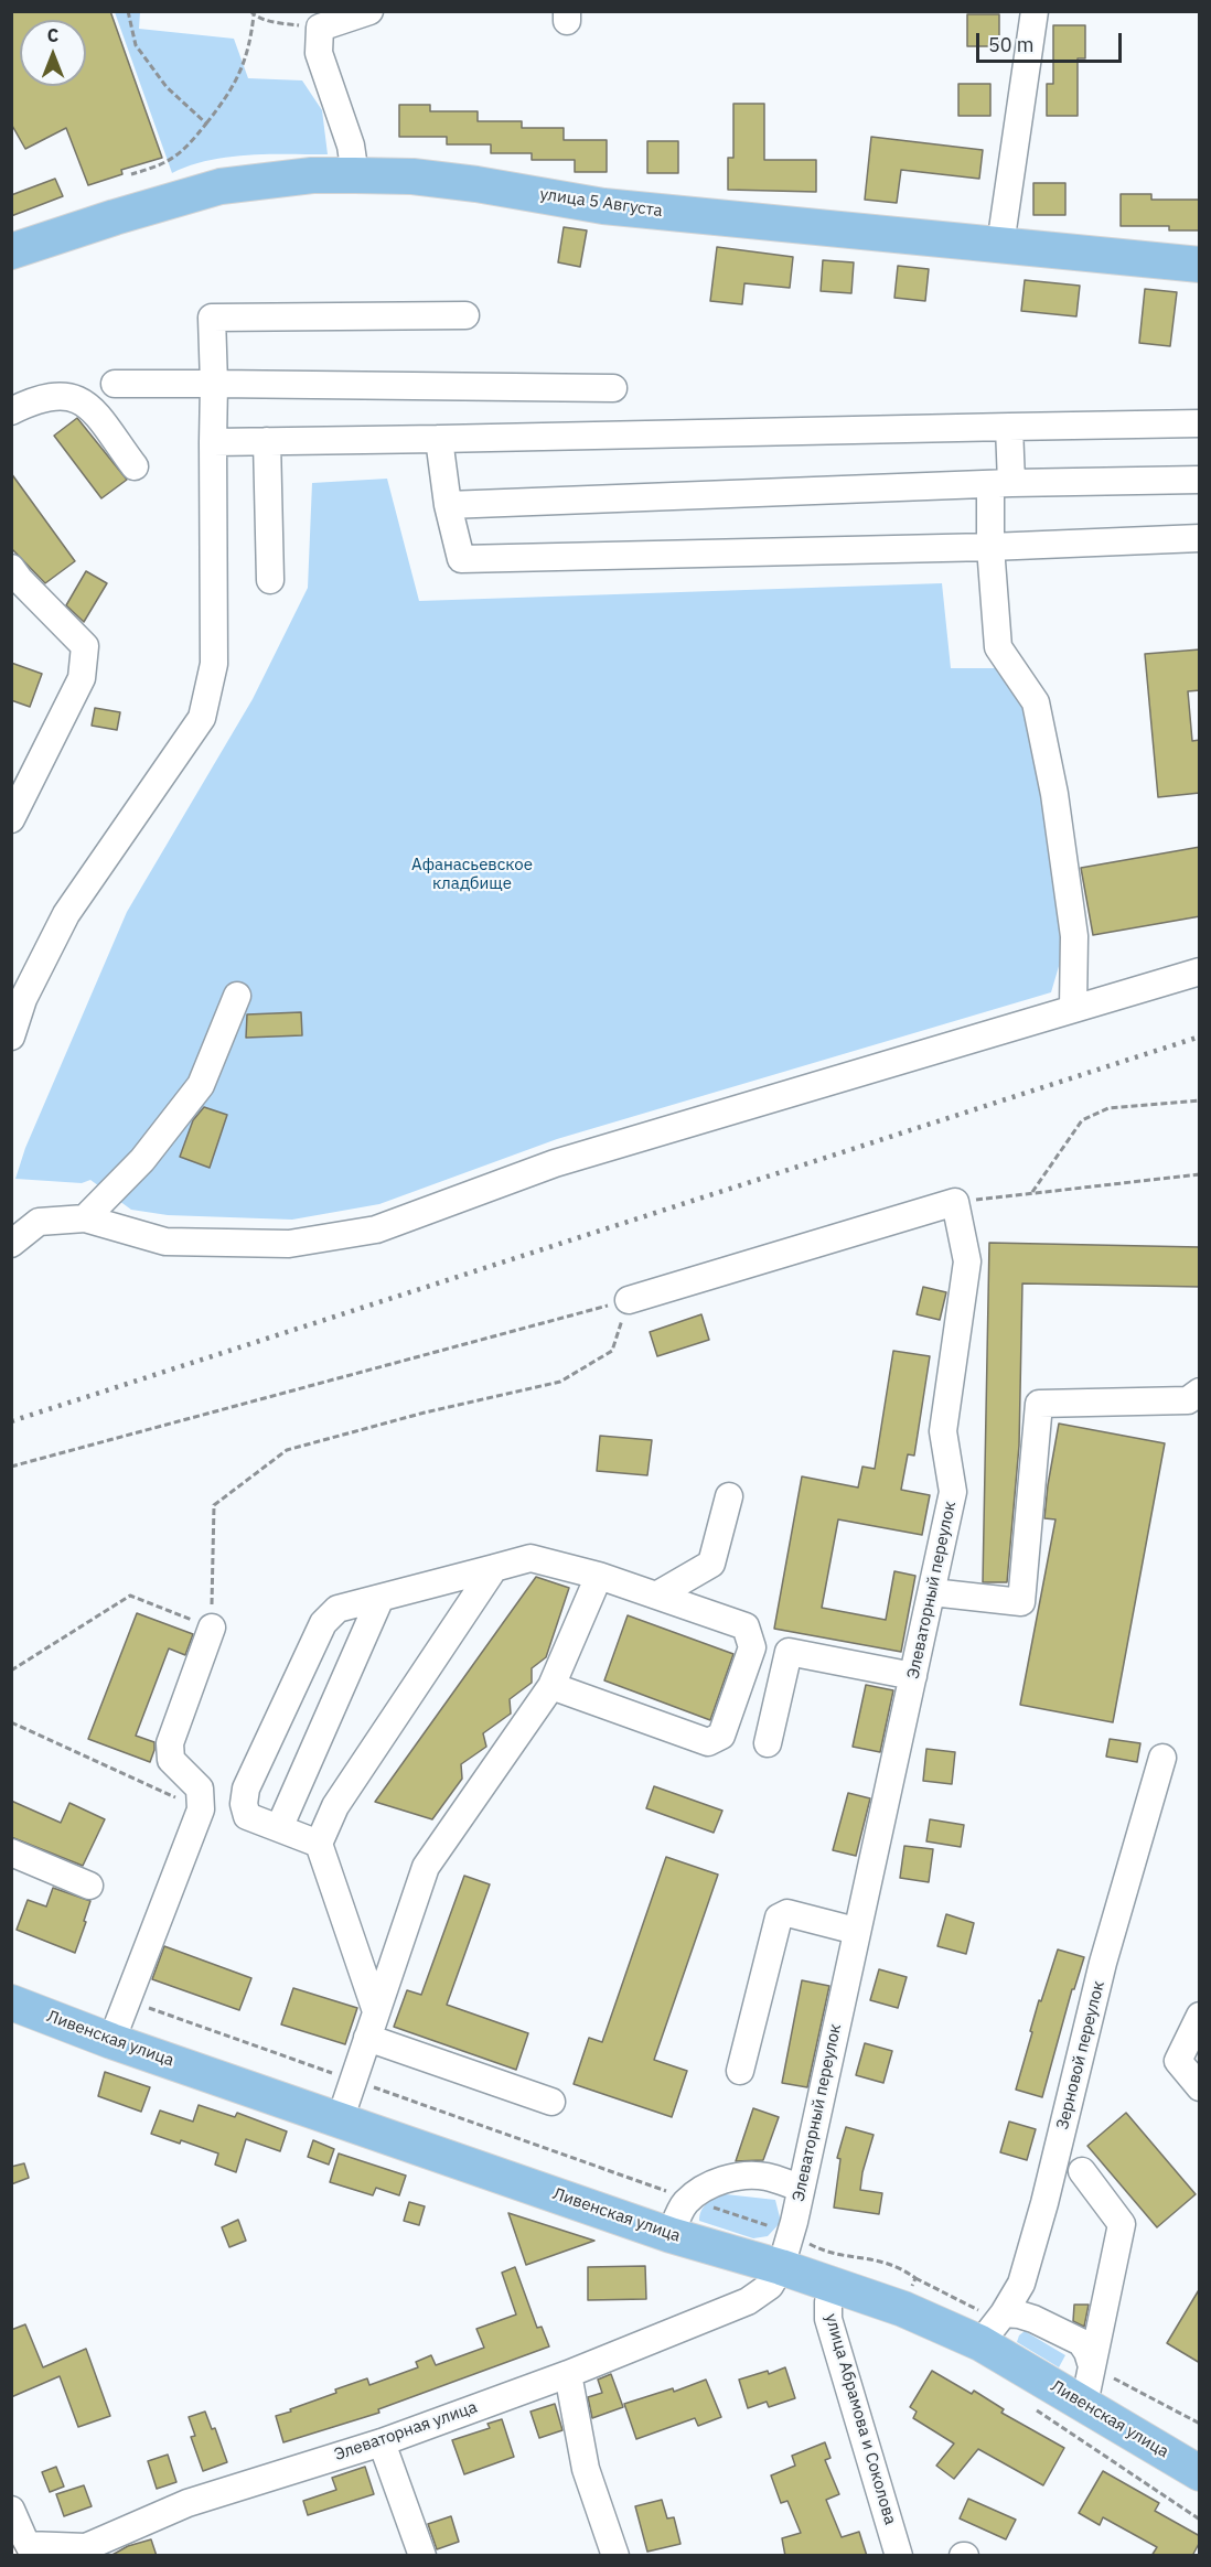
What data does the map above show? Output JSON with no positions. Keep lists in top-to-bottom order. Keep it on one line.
{"streets":{"main road":["улица 5 Августа","Ливенская улица"],"street":["Элеваторный переулок","Зерновой переулок","улица Абрамова и Соколова","Элеваторная улица"]},"crossings":[["Элеваторный переулок","Ливенская улица"],["Элеваторный переулок","Элеваторная улица"],["Ливенская улица","Зерновой переулок"],["Ливенская улица","улица Абрамова и Соколова"],["Ливенская улица","Элеваторная улица"]],"parks":["Афанасьевское кладбище"],"scale_bar":"50 m","north":"top"}
